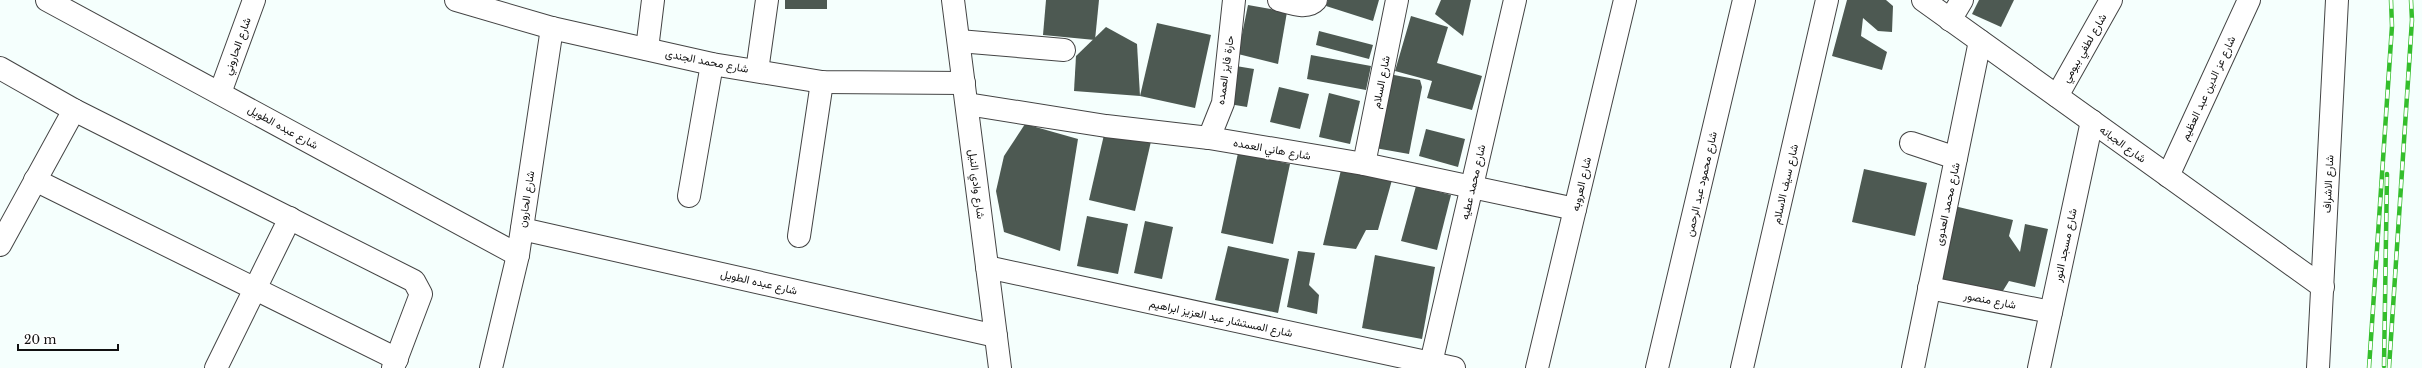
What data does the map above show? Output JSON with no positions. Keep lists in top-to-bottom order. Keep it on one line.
{"streets":{"street":["شارع الحاروني","شارع لطفي بيومي","شارع محمد الجندى","حارة فايز العمده","شارع السلام","شارع عز الدين عبد العظيم","شارع عبده الطويل","شارع الجبانه","شارع هاني العمده","شارع محمد عطيه","شارع وادي النيل","شارع العروبه","شارع محمود عبد الرحمن","شارع سيف الاسلام","شارع الاشراف","شارع الحارون","شارع محمد العدوى","شارع مسجد النور","شارع منصور","شارع المستشار عبد العزيز ابراهيم"]},"crossings":[["شارع الحاروني","شارع عبده الطويل"],["شارع لطفي بيومي","شارع الجبانه"],["شارع محمد الجندى","شارع هاني العمده"],["شارع محمد الجندى","شارع وادي النيل"],["شارع محمد الجندى","شارع الحارون"],["حارة فايز العمده","شارع هاني العمده"],["شارع السلام","شارع هاني العمده"],["شارع عز الدين عبد العظيم","شارع الجبانه"],["شارع عبده الطويل","شارع وادي النيل"],["شارع عبده الطويل","شارع الحارون"],["شارع الجبانه","شارع الاشراف"],["شارع الجبانه","شارع محمد العدوى"],["شارع الجبانه","شارع مسجد النور"],["شارع هاني العمده","شارع محمد عطيه"],["شارع هاني العمده","شارع وادي النيل"],["شارع هاني العمده","شارع العروبه"],["شارع محمد عطيه","شارع المستشار عبد العزيز ابراهيم"],["شارع وادي النيل","شارع المستشار عبد العزيز ابراهيم"],["شارع محمد العدوى","شارع منصور"],["شارع مسجد النور","شارع منصور"]],"scale_bar":"20 m"}
